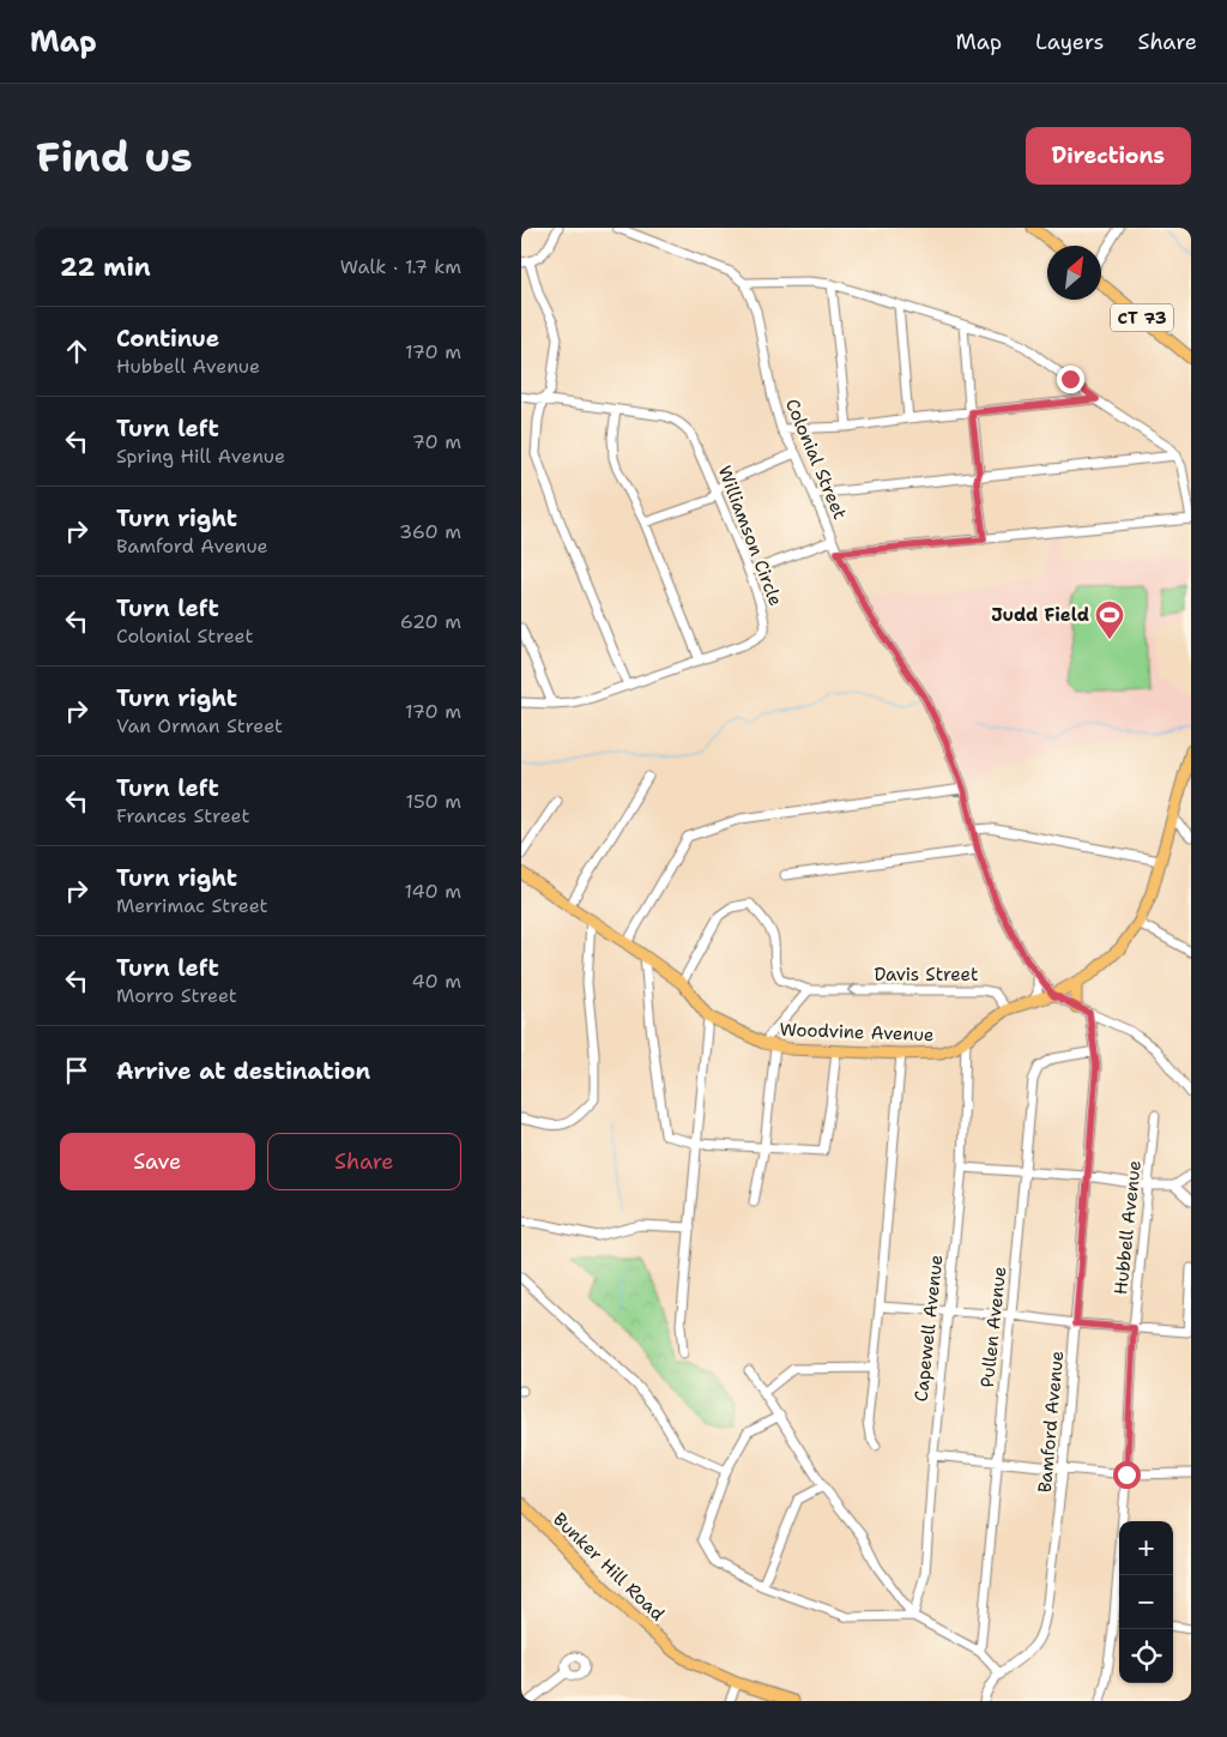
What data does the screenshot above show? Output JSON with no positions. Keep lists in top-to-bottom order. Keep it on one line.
{"streets":{"main road":["CT 73","Woodvine Avenue","Bunker Hill Road"],"street":["Colonial Street","Williamson Circle","Davis Street","Hubbell Avenue","Pullen Avenue","Capewell Avenue","Bamford Avenue"]},"crossings":[["Colonial Street","Bamford Avenue"],["Davis Street","Woodvine Avenue"],["Woodvine Avenue","Capewell Avenue"],["Pullen Avenue","Bamford Avenue"]],"one_way":["Davis Street"],"places":{"sports":["Judd Field"]},"north":"top right","page":{"header":"Map","nav":["Map","Layers","Share"],"buttons":["Directions",["Save","Share"]],"title":"Find us","heading":["22 min","Walk · 1.7 km"],"list":[["Continue","Hubbell Avenue","170 m"],["Turn left","Spring Hill Avenue","70 m"],["Turn right","Bamford Avenue","360 m"],["Turn left","Colonial Street","620 m"],["Turn right","Van Orman Street","170 m"],["Turn left","Frances Street","150 m"],["Turn right","Merrimac Street","140 m"],["Turn left","Morro Street","40 m"],"Arrive at destination"],"map_buttons":["+","−"]}}
